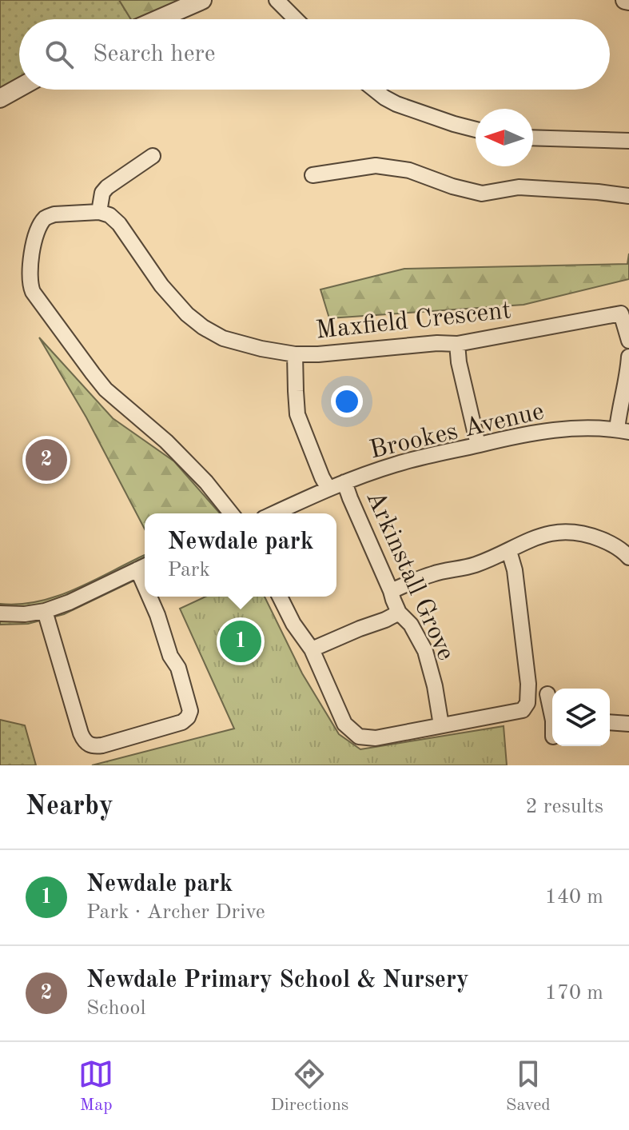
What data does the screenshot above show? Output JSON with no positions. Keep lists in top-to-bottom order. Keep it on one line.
{"streets":{"street":["Maxfield Crescent","Brookes Avenue","Arkinstall Grove"]},"crossings":[["Brookes Avenue","Arkinstall Grove"]],"north":"left","page":{"search":"Search here","pins":["2","1"],"popup":["Newdale park","Park"],"heading":["Nearby","2 results"],"list":[{"mark":"1","name":"Newdale park","note":"Park · Archer Drive","value":"140 m"},{"mark":"2","name":"Newdale Primary School & Nursery","note":"School","value":"170 m"}],"nav":["Map","Directions","Saved"]}}
